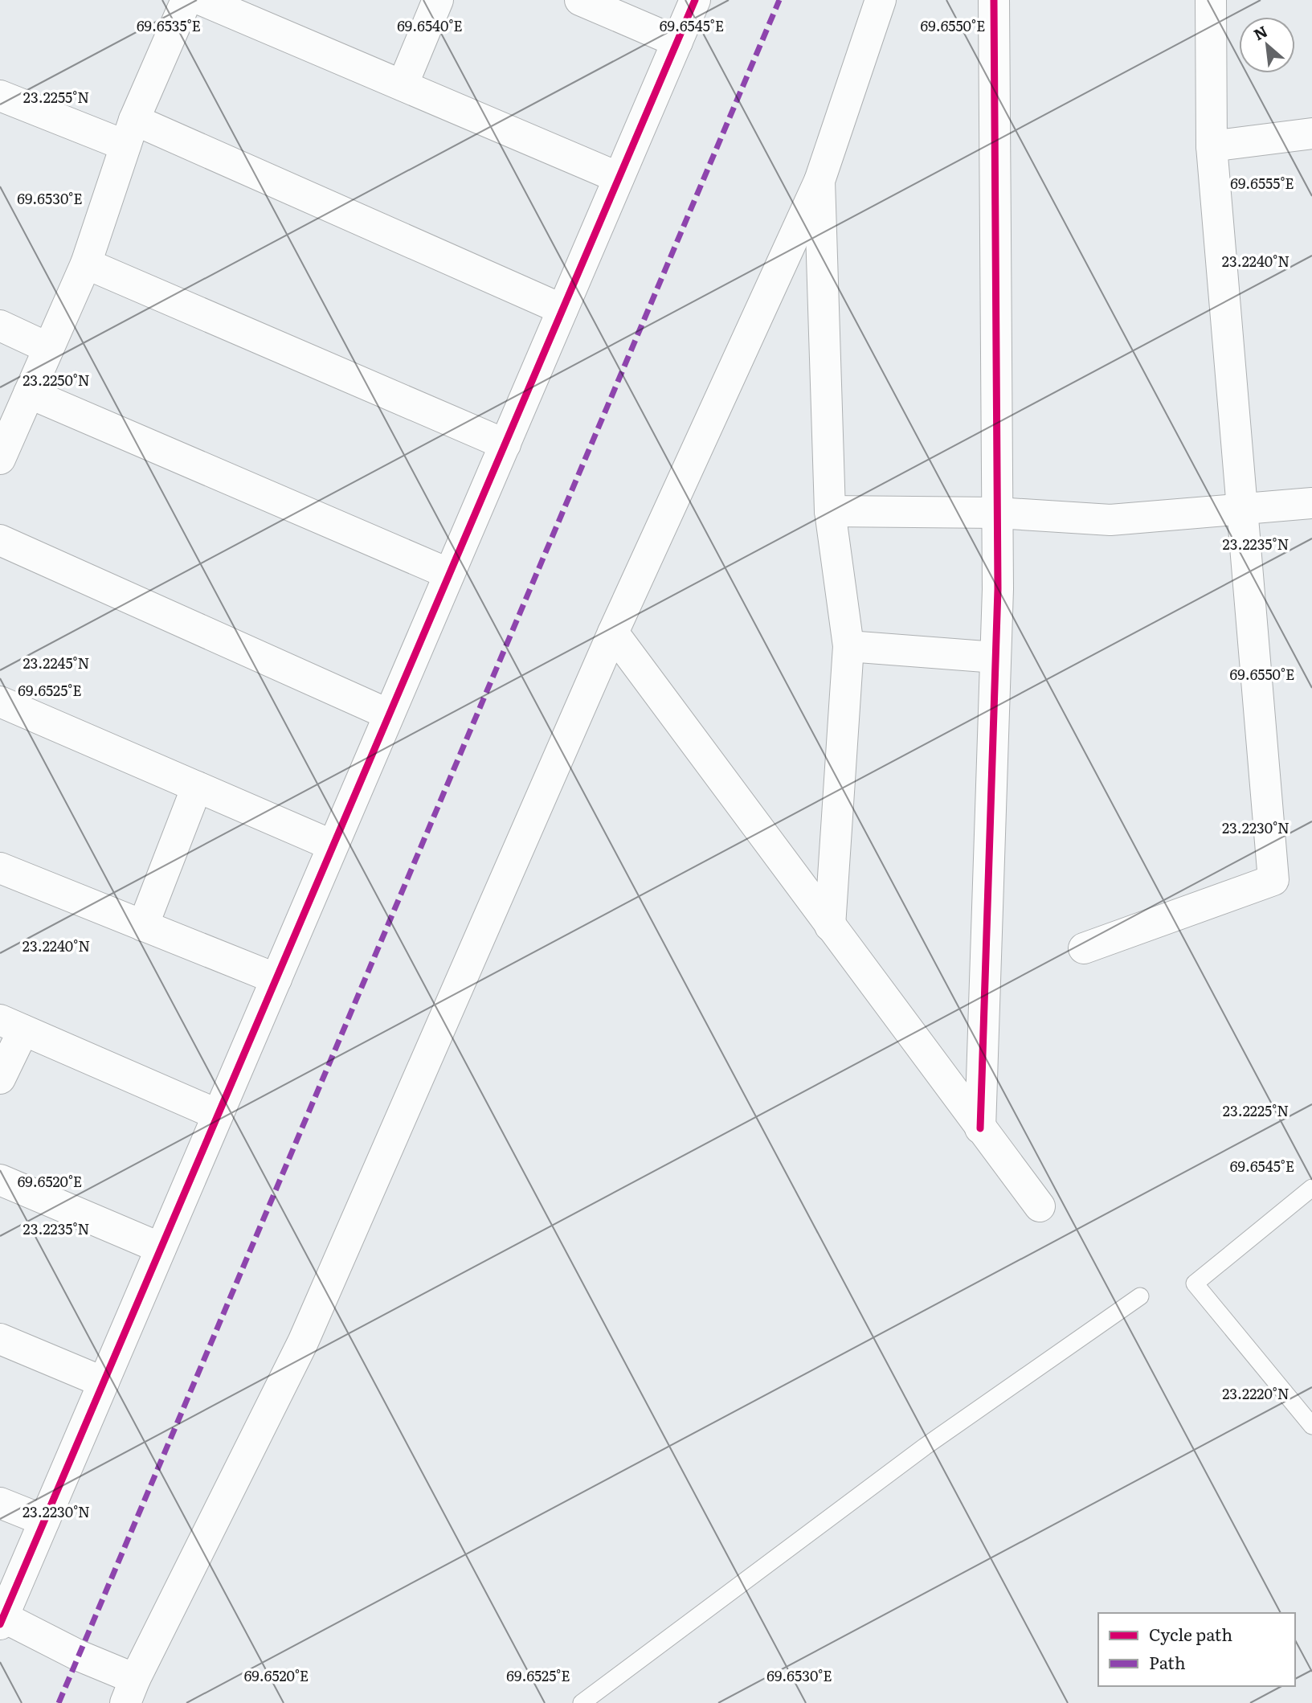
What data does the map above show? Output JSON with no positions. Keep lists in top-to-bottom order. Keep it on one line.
{"legend":["Cycle path","Path"],"north":"top left","coordinates":["69.6535°E","69.6540°E","69.6545°E","69.6550°E","23.2255°N","69.6555°E","69.6530°E","23.2240°N","23.2250°N","23.2235°N","23.2245°N","69.6525°E","23.2230°N","23.2225°N","69.6520°E","23.2220°N"]}
